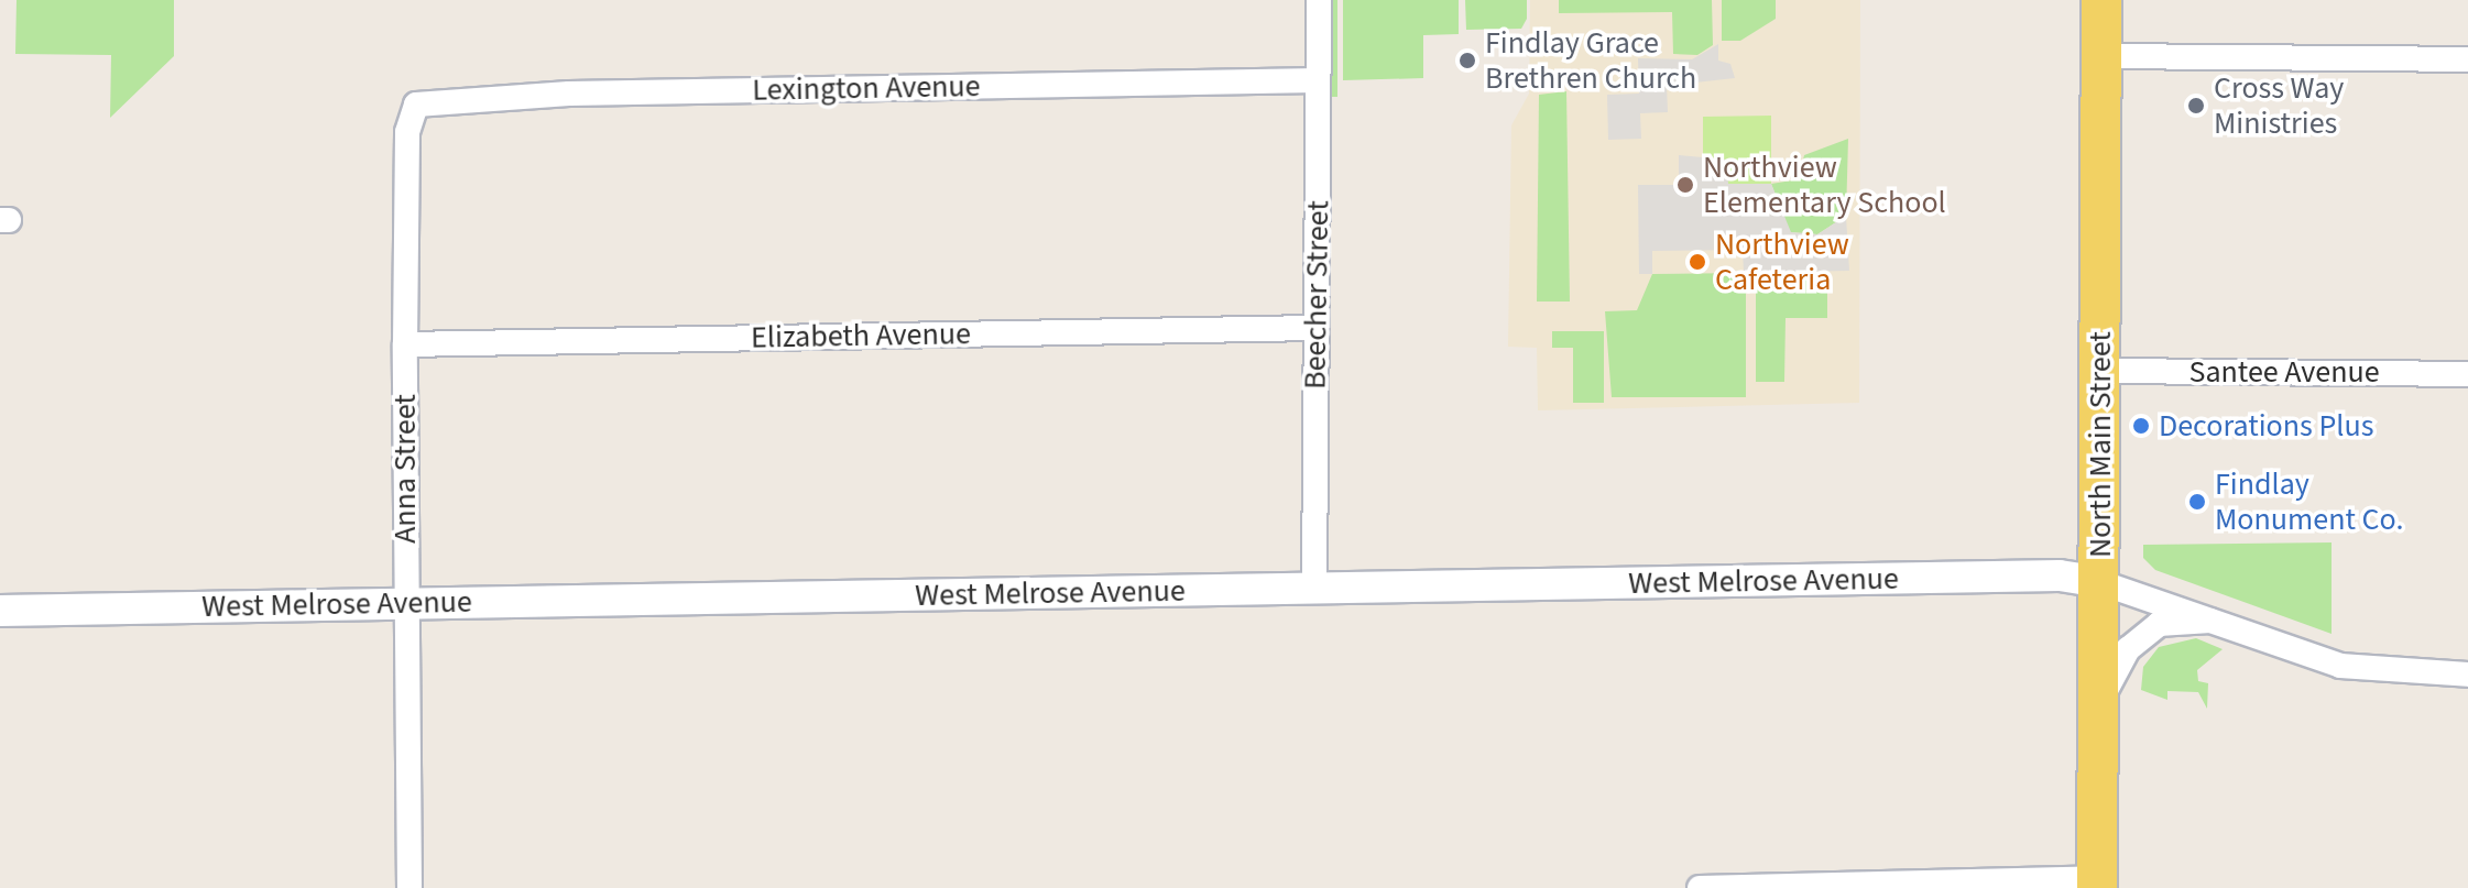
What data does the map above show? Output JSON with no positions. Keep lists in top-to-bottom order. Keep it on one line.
{"streets":{"main road":["North Main Street"],"street":["Lexington Avenue","Beecher Street","Elizabeth Avenue","Santee Avenue","Anna Street","West Melrose Avenue"]},"crossings":[["Lexington Avenue","Beecher Street"],["Lexington Avenue","Anna Street"],["Beecher Street","Elizabeth Avenue"],["Beecher Street","West Melrose Avenue"],["Elizabeth Avenue","Anna Street"],["Santee Avenue","North Main Street"],["North Main Street","West Melrose Avenue"],["Anna Street","West Melrose Avenue"]],"places":["Findlay Grace Brethren Church","Cross Way Ministries","Northview Elementary School","Northview Cafeteria","Decorations Plus","Findlay Monument Co."]}
